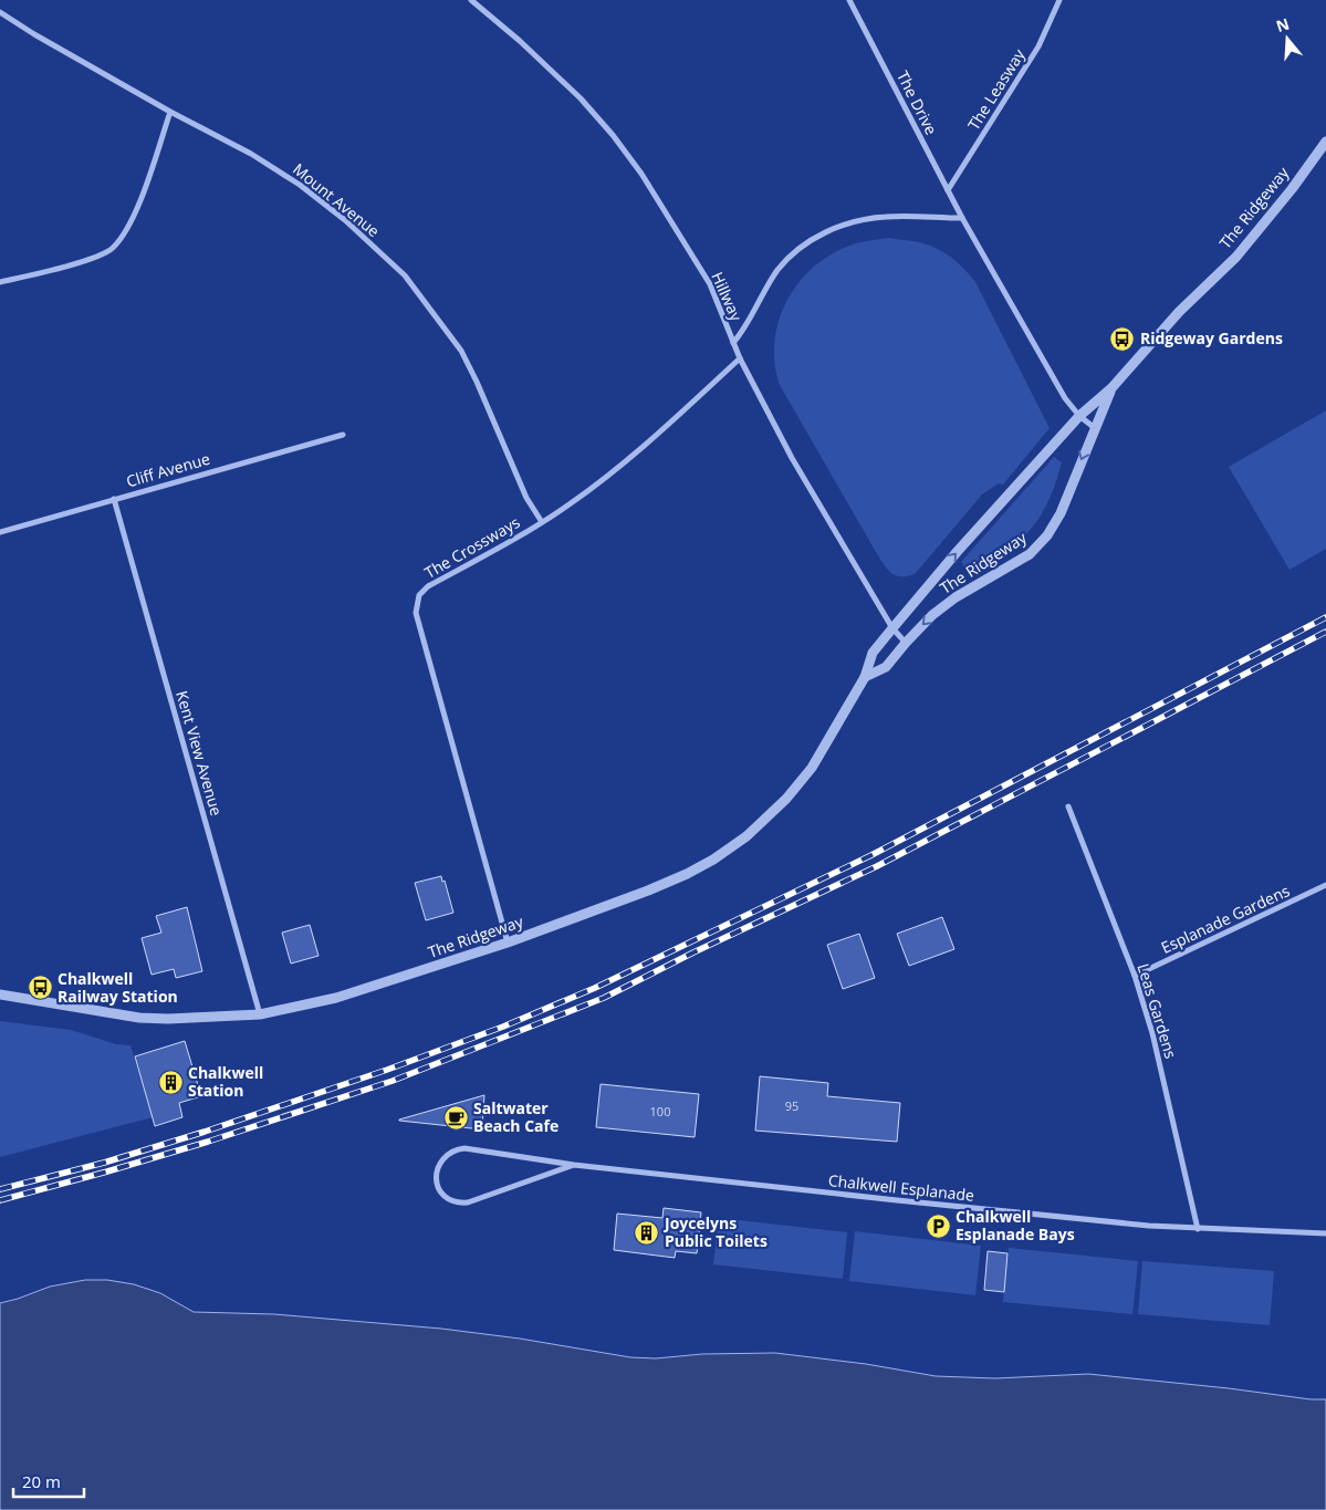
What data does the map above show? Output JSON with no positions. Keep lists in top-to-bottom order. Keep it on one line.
{"streets":{"street":["The Leasway","The Drive","Mount Avenue","The Ridgeway","Hillway","Cliff Avenue","The Crossways","Kent View Avenue","Esplanade Gardens","Leas Gardens","Chalkwell Esplanade"]},"crossings":[["The Leasway","The Drive"],["Mount Avenue","The Crossways"],["The Ridgeway","Hillway"],["The Ridgeway","The Crossways"],["The Ridgeway","Kent View Avenue"],["Hillway","The Crossways"],["Cliff Avenue","Kent View Avenue"],["Esplanade Gardens","Leas Gardens"],["Leas Gardens","Chalkwell Esplanade"]],"places":{"bus stop":["Ridgeway Gardens","Chalkwell Railway Station"],"building":["Chalkwell Station","Joycelyns Public Toilets"],"cafe":["Saltwater Beach Cafe"],"parking":["Chalkwell Esplanade Bays"]},"house_numbers":["95","100"],"scale_bar":"20 m","north":"top"}
